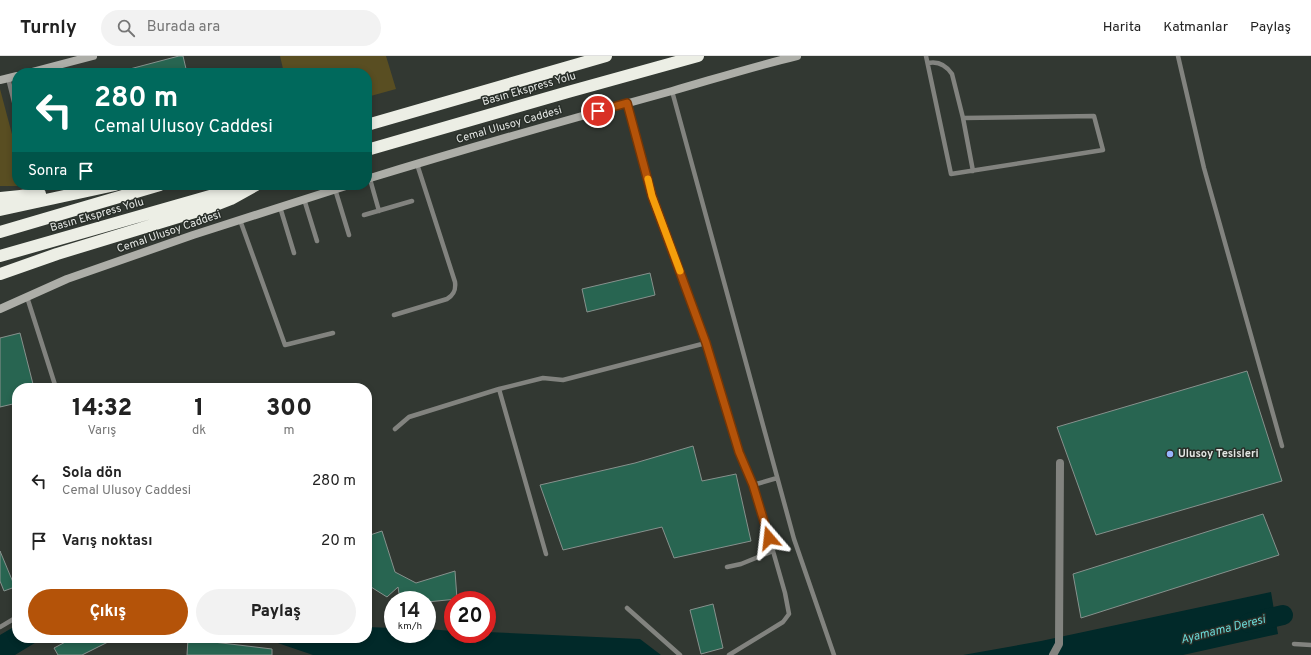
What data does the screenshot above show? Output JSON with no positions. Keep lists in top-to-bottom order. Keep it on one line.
{"streets":{"highway":["Basın Ekspress Yolu"],"main road":["Cemal Ulusoy Caddesi"]},"water":["Ayamama Deresi"],"places":["Ulusoy Tesisleri"],"page":{"header":"Turnly","search":"Burada ara","nav":["Harita","Katmanlar","Paylaş"],"turn":["280 m","Cemal Ulusoy Caddesi"],"then":"Sonra","eta":["14:32","Varış","1","dk","300","m"],"list":[{"name":"Sola dön","note":"Cemal Ulusoy Caddesi","value":"280 m"},{"name":"Varış noktası","value":"20 m"}],"buttons":["Çıkış","Paylaş"],"speed":"14 km/h","limit":"20"}}
